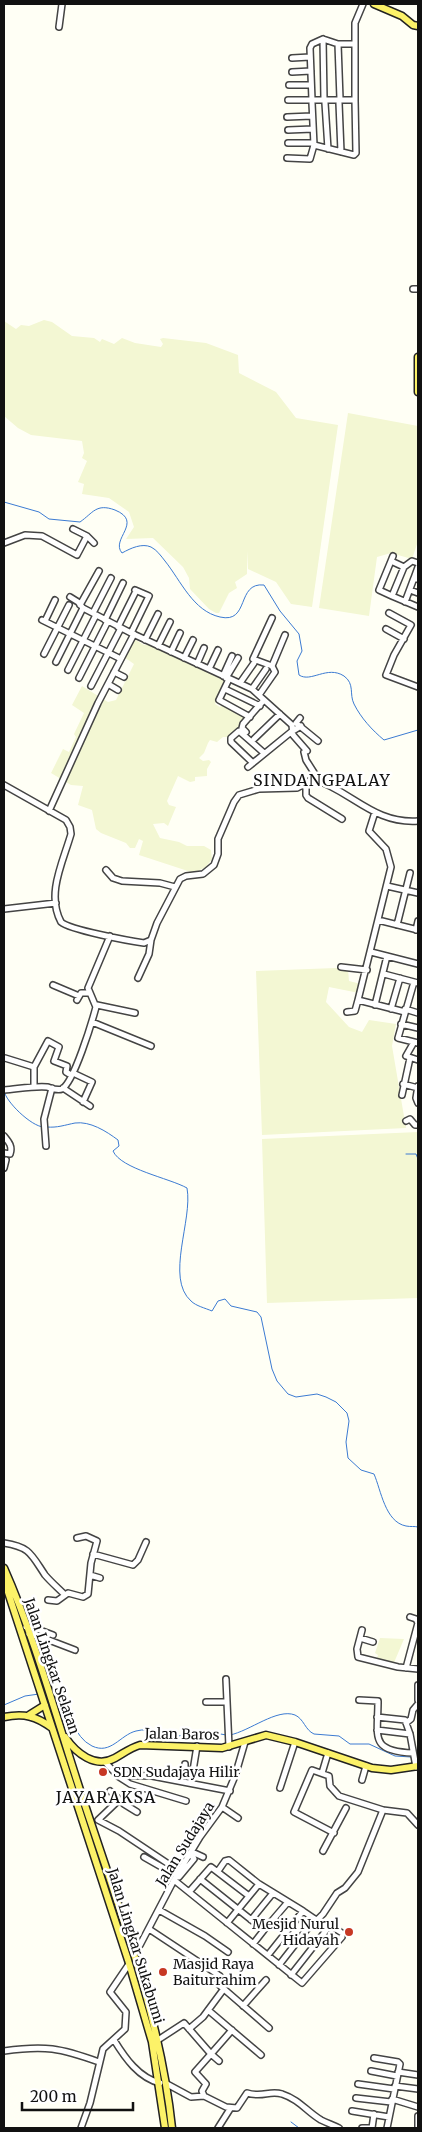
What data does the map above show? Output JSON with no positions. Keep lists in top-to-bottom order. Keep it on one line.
{"streets":{"main road":["Jalan Lingkar Selatan","Jalan Baros","Jalan Lingkar Sukabumi"],"street":["Jalan Sudajaya"]},"crossings":[["Jalan Lingkar Selatan","Jalan Lingkar Sukabumi"],["Jalan Baros","Jalan Sudajaya"],["Jalan Sudajaya","Jalan Lingkar Sukabumi"]],"districts":["SINDANGPALAY","JAYARAKSA"],"places":["SDN Sudajaya Hilir","Mesjid Nurul Hidayah","Masjid Raya Baiturrahim"],"scale_bar":"200 m"}
